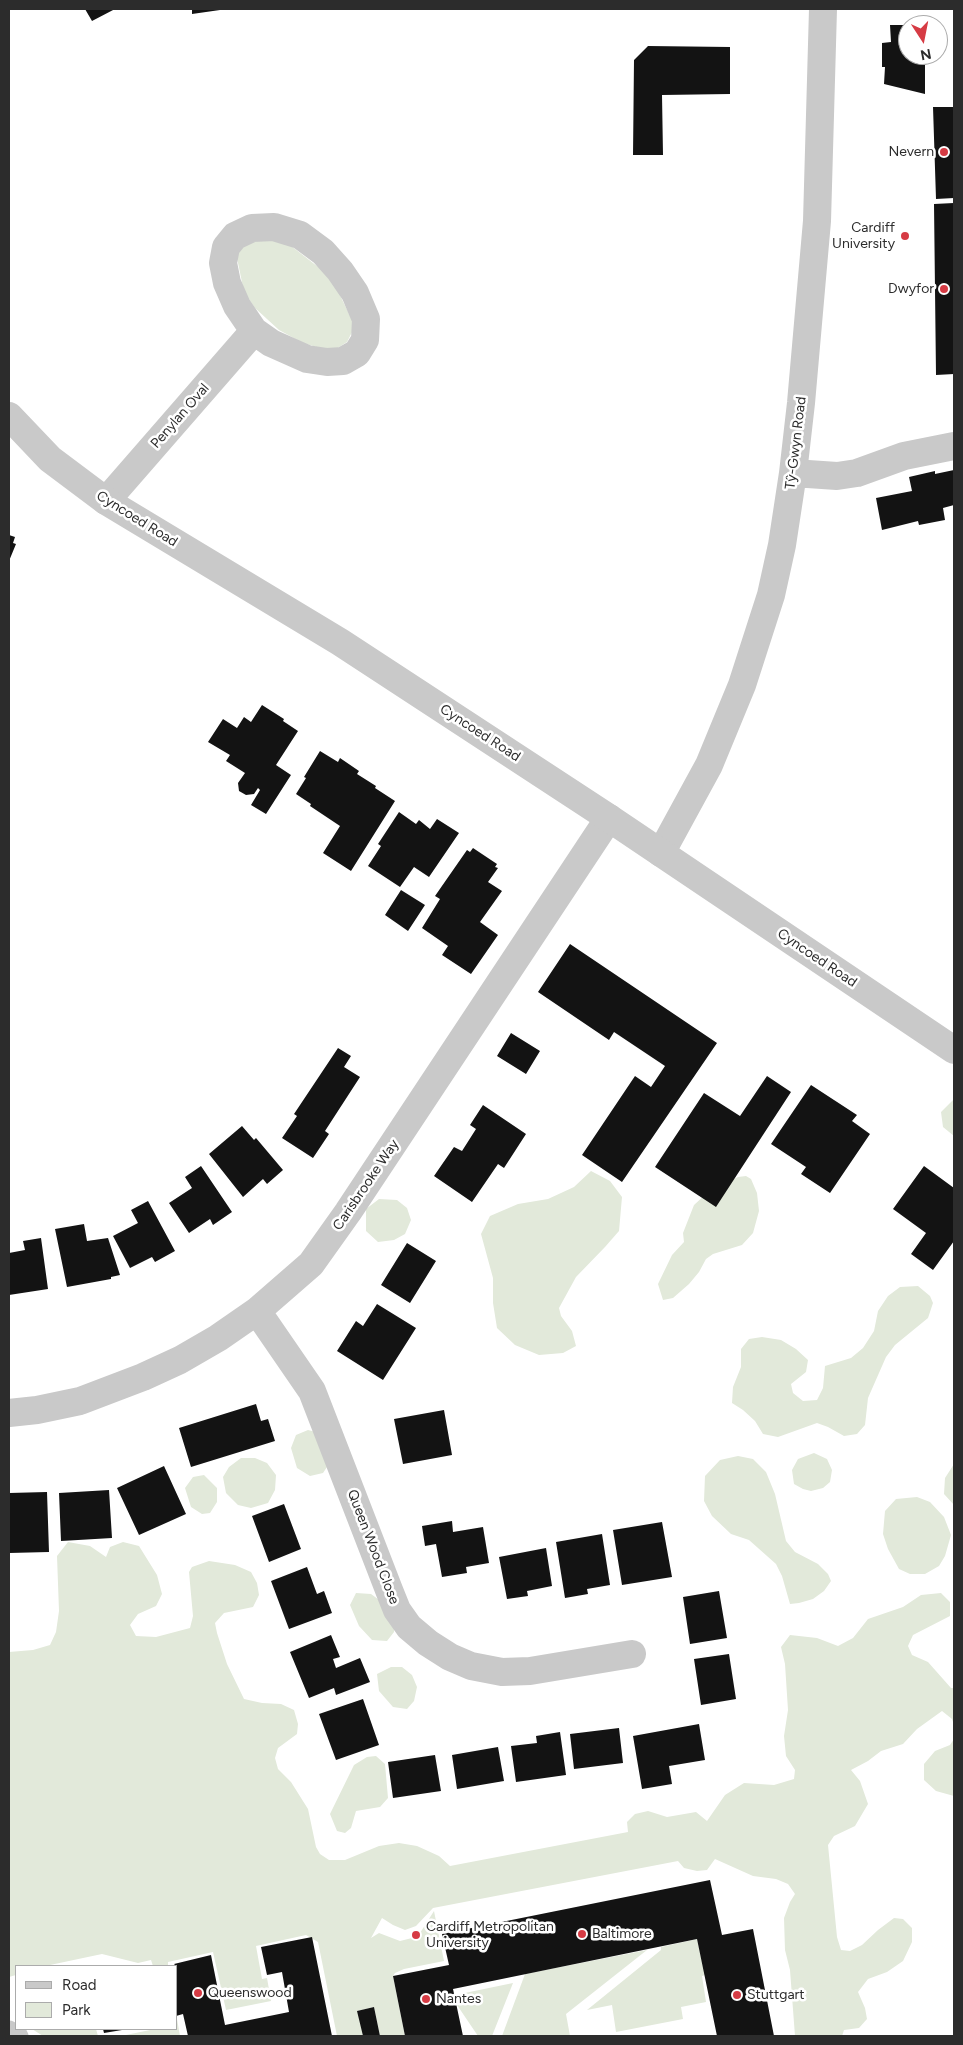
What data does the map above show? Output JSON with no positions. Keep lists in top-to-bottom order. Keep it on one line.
{"streets":{"street":["Penylan Oval","Tŷ-Gwyn Road","Cyncoed Road","Carisbrooke Way","Queen Wood Close"]},"crossings":[["Penylan Oval","Cyncoed Road"],["Tŷ-Gwyn Road","Cyncoed Road"],["Cyncoed Road","Carisbrooke Way"],["Carisbrooke Way","Queen Wood Close"]],"places":["Nevern","Cardiff University","Dwyfor","Baltimore","Cardiff Metropolitan University","Queenswood","Stuttgart","Nantes"],"legend":["Road","Park"],"north":"bottom"}
